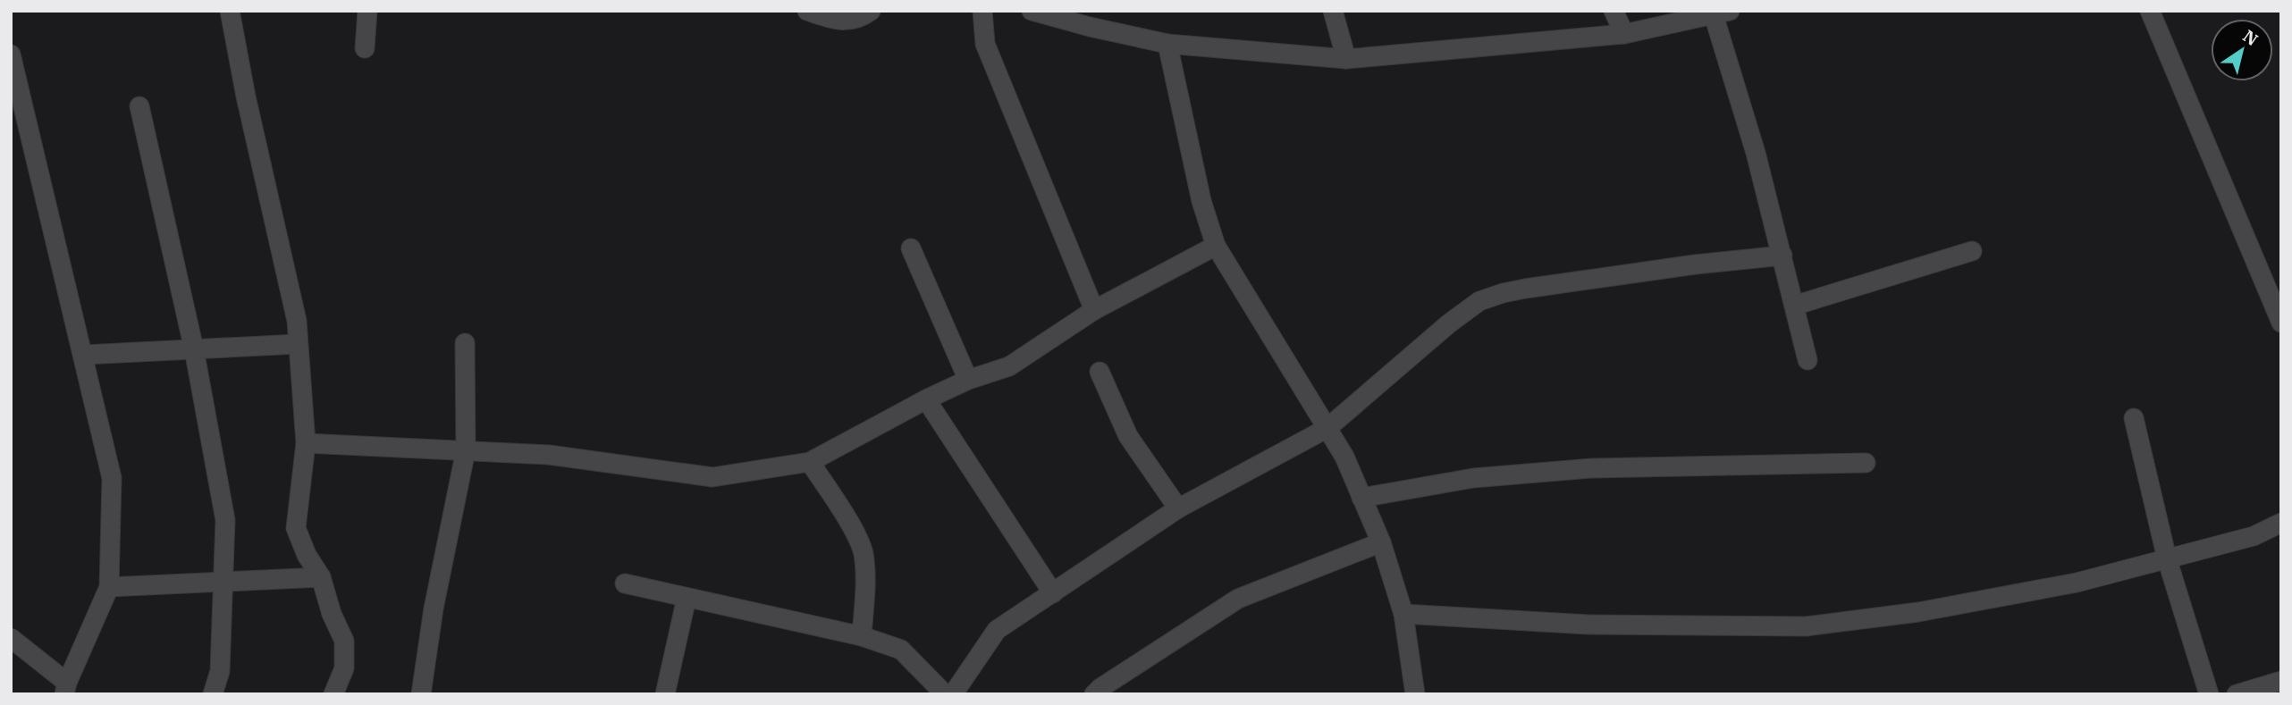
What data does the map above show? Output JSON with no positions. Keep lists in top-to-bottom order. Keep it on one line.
{"north":"top right"}
